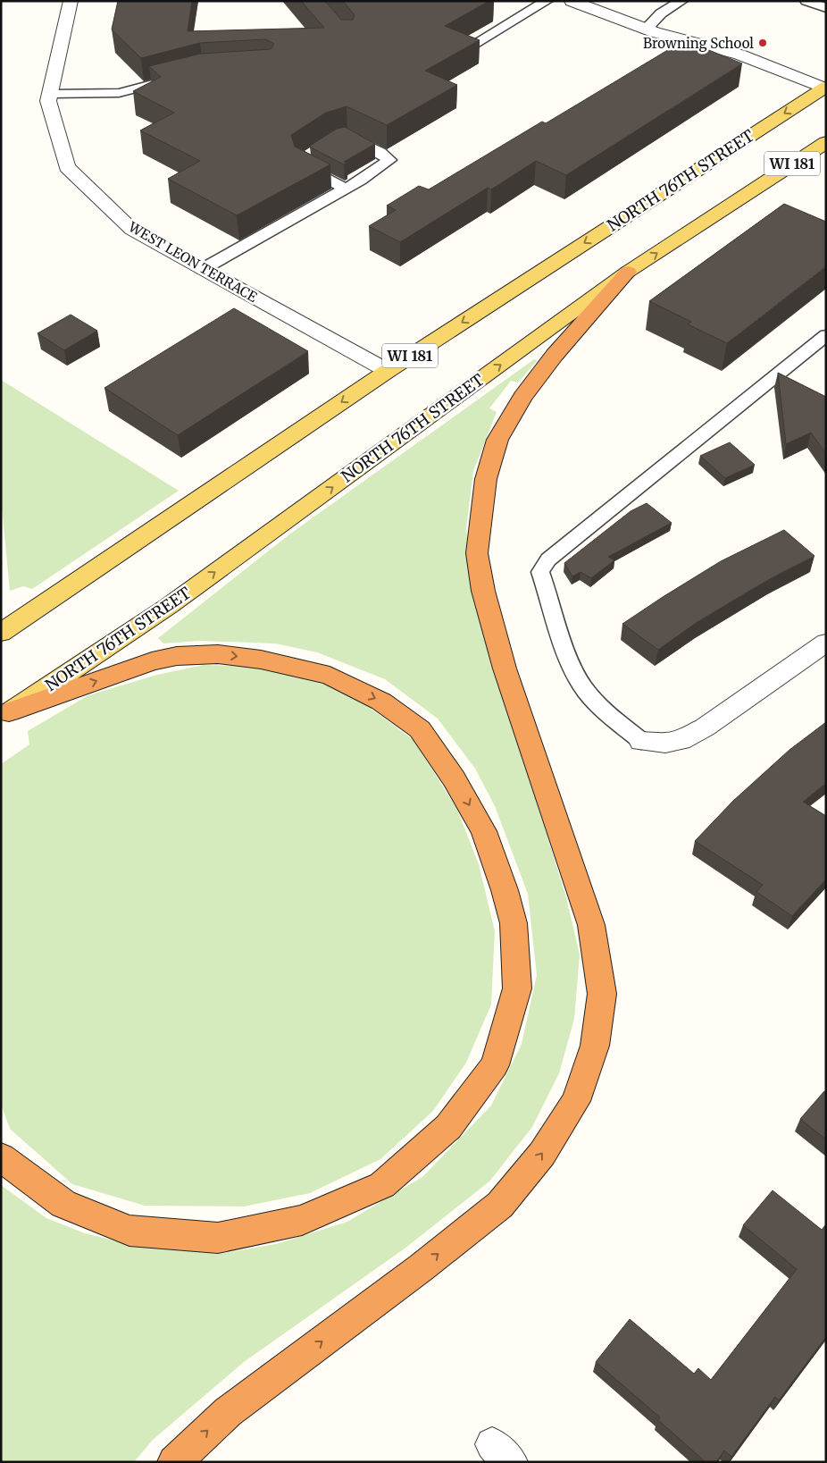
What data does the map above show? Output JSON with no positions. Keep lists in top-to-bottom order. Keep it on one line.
{"streets":{"main road":["WI 181","NORTH 76TH STREET"],"street":["WEST LEON TERRACE"]},"crossings":[["NORTH 76TH STREET","WEST LEON TERRACE"]],"places":["Browning School"]}
